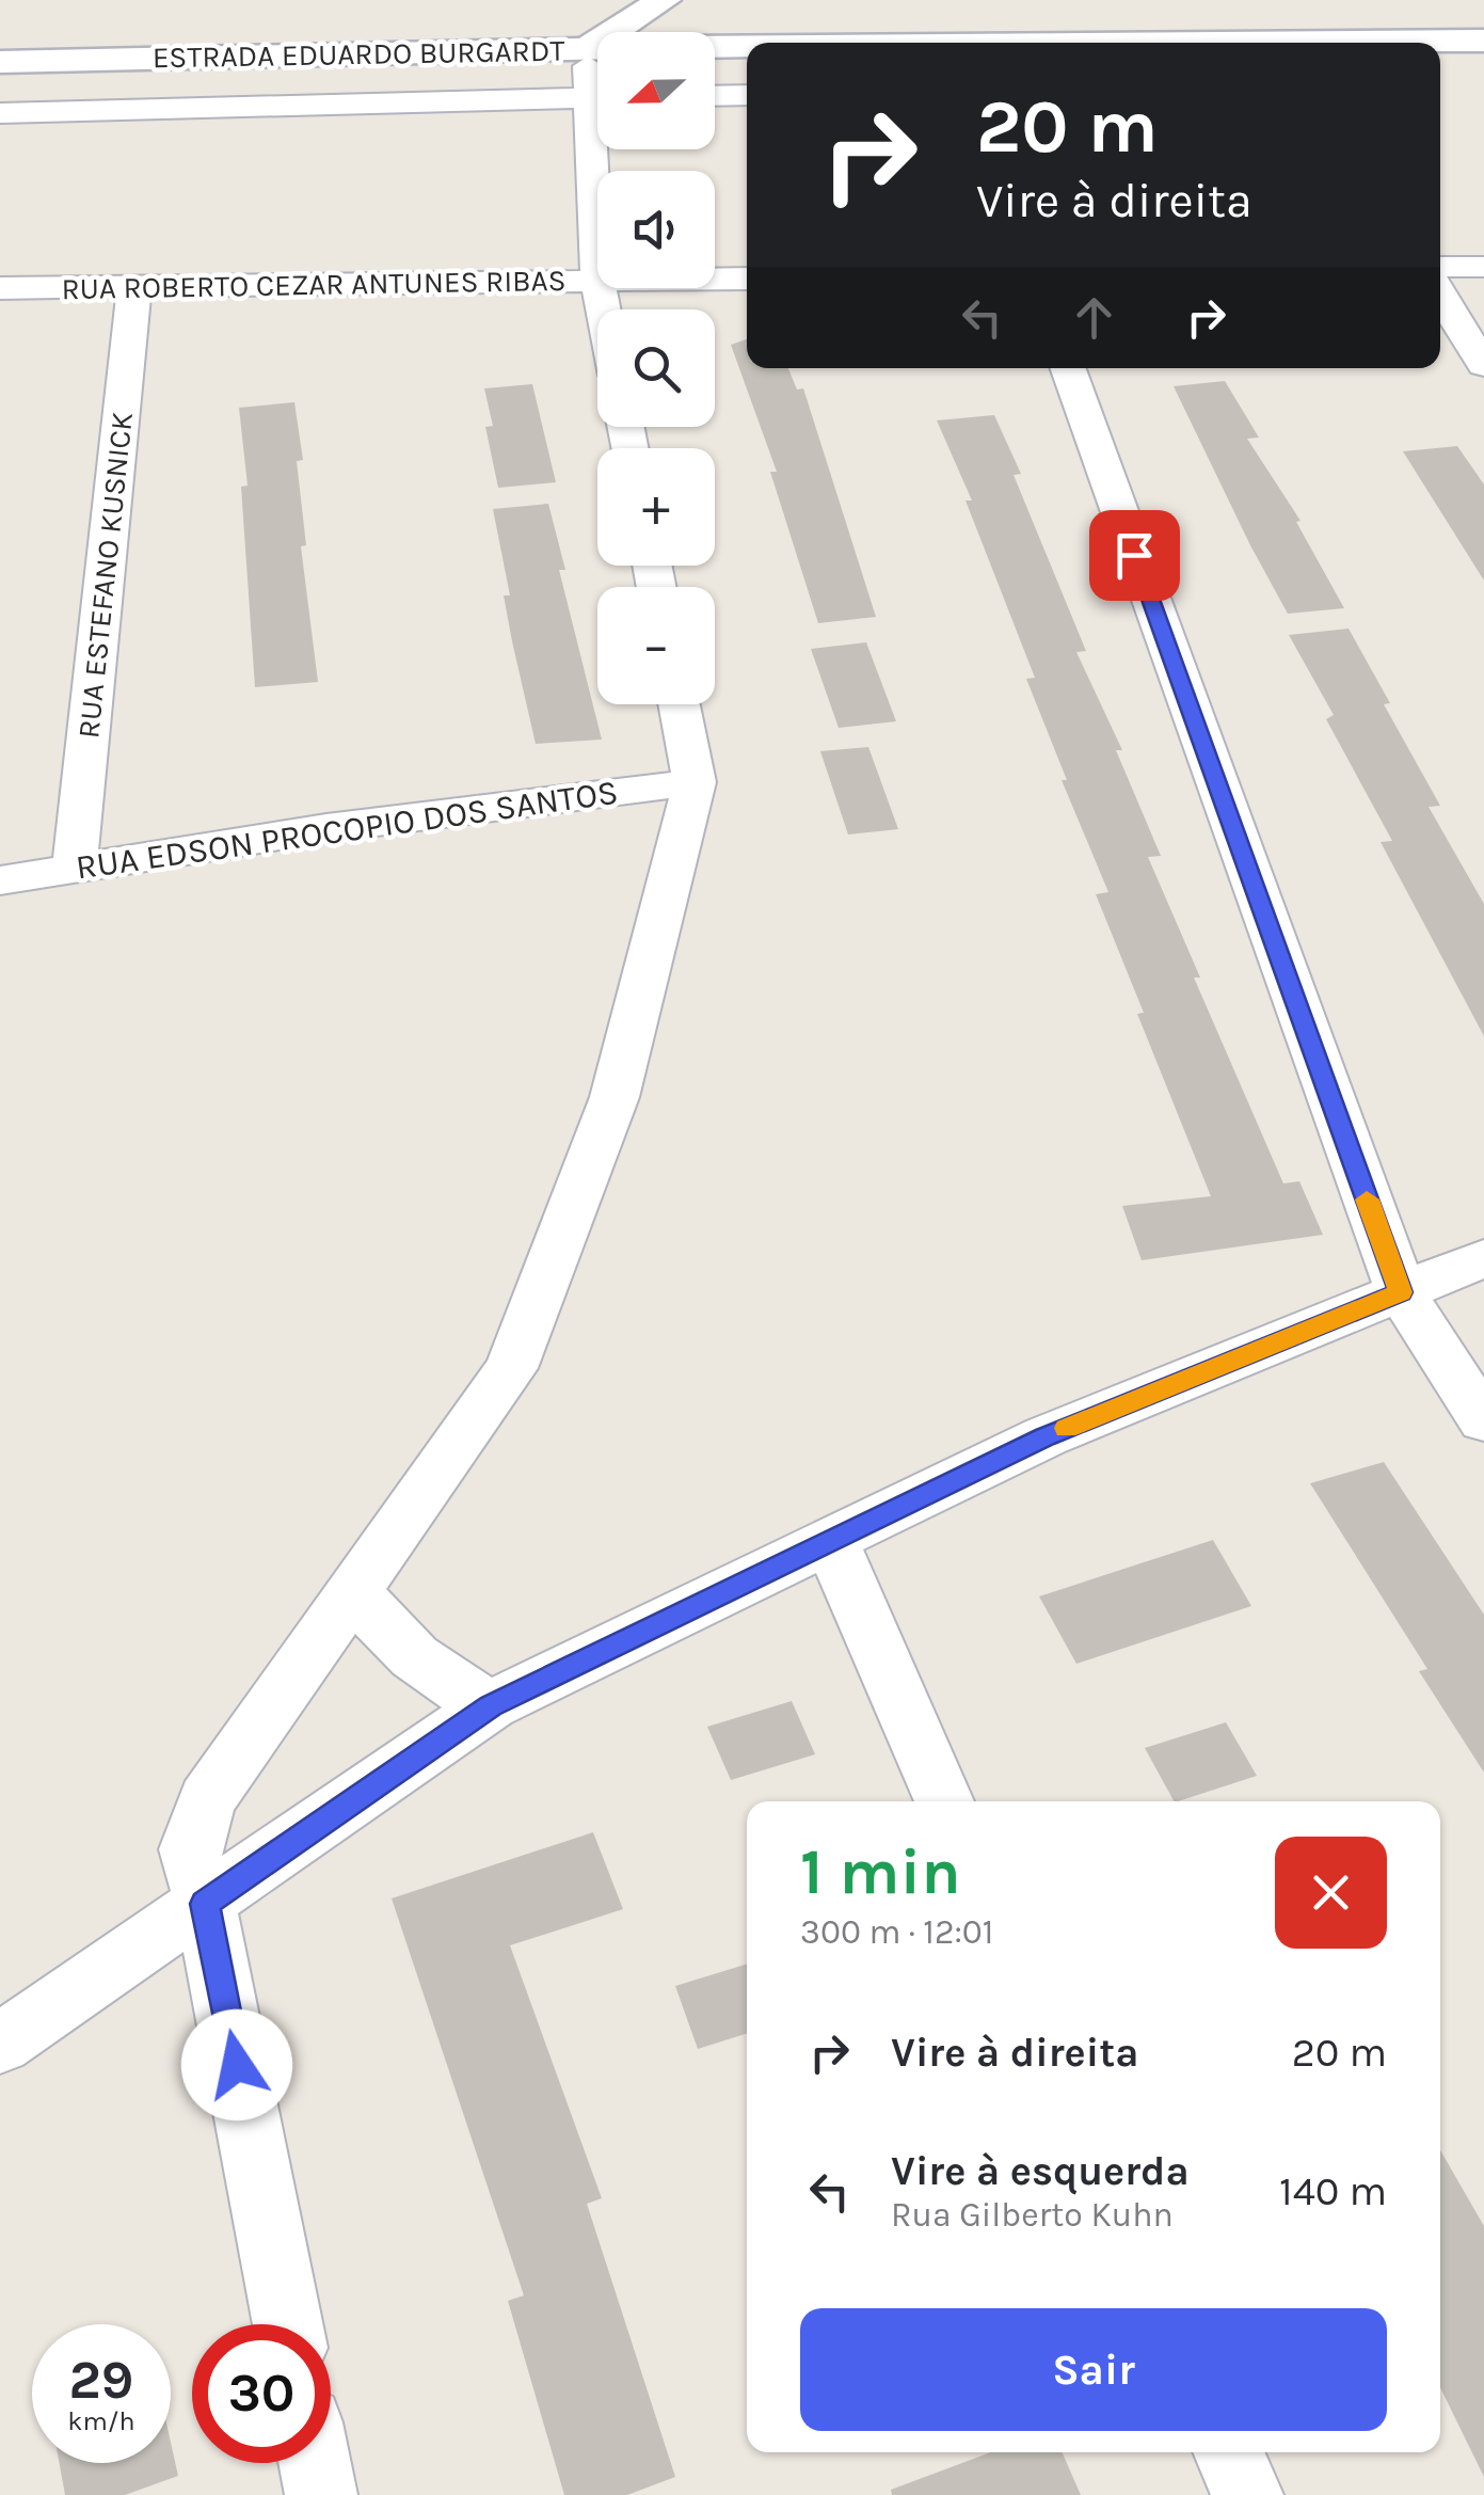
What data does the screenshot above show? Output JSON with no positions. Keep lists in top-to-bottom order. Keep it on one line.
{"streets":{"main road":["ESTRADA EDUARDO BURGARDT"],"street":["RUA ROBERTO CEZAR ANTUNES RIBAS","RUA ESTEFANO KUSNICK","RUA EDSON PROCOPIO DOS SANTOS"]},"crossings":[["RUA ROBERTO CEZAR ANTUNES RIBAS","RUA ESTEFANO KUSNICK"],["RUA ESTEFANO KUSNICK","RUA EDSON PROCOPIO DOS SANTOS"]],"north":"left","page":{"map_buttons":["+","−"],"turn":["20 m","Vire à direita"],"heading":["1 min","300 m · 12:01"],"list":[{"name":"Vire à direita","value":"20 m"},{"name":"Vire à esquerda","note":"Rua Gilberto Kuhn","value":"140 m"}],"buttons":"Sair","speed":"29 km/h","limit":"30"}}
